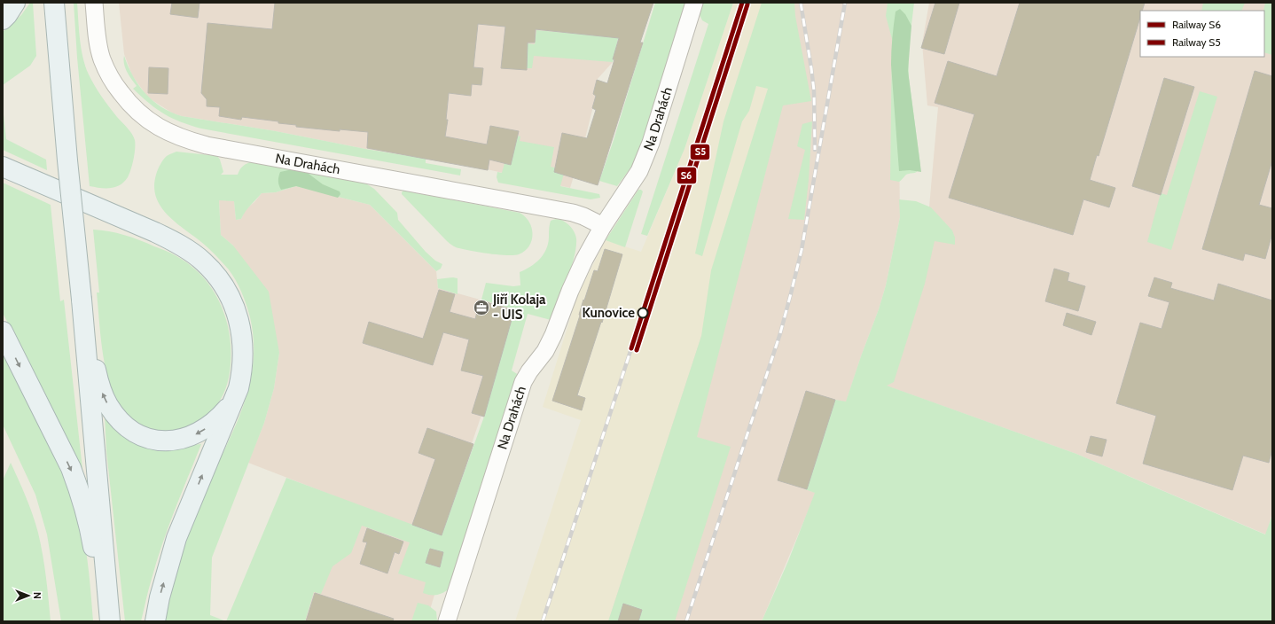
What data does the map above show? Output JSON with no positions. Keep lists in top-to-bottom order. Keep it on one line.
{"streets":{"street":["Na Drahách"]},"places":{"office":["Jiří Kolaja - UIS"],"other":["Kunovice"]},"lines":["rail line S6","rail line S5"],"legend":["Railway S6","Railway S5"],"north":"right"}
